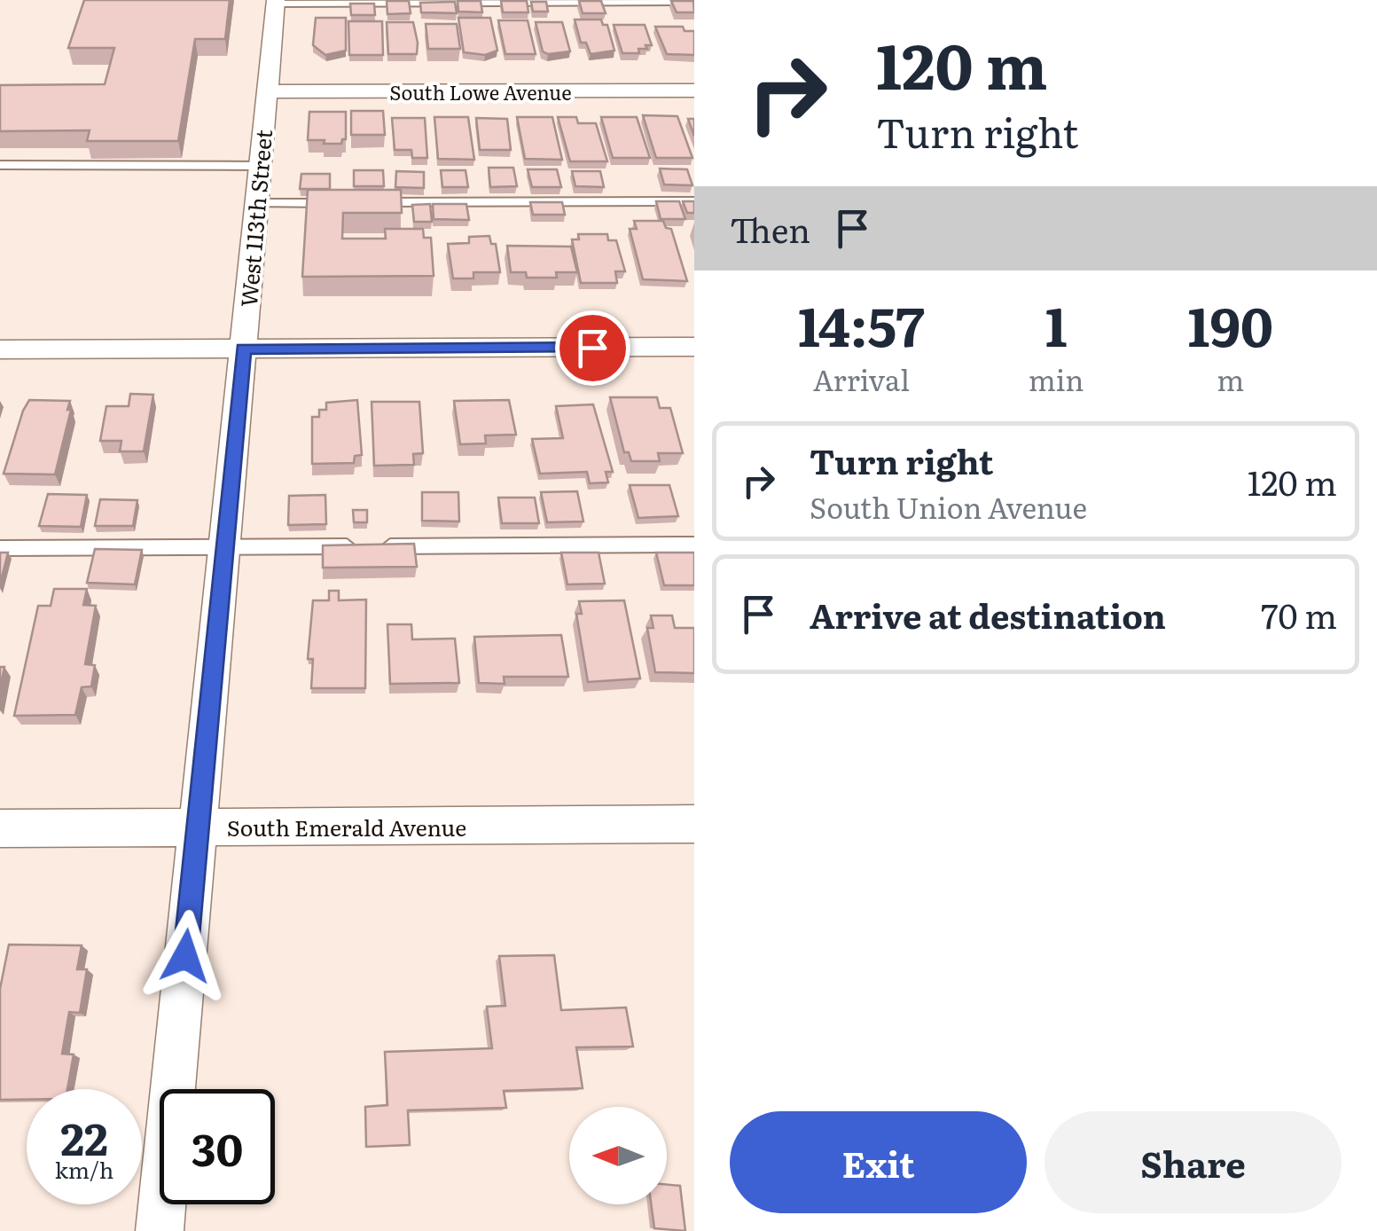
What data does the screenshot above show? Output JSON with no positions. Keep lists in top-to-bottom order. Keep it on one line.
{"streets":{"street":["South Lowe Avenue","West 113th Street","South Emerald Avenue"]},"crossings":[["South Lowe Avenue","West 113th Street"],["West 113th Street","South Emerald Avenue"]],"north":"left","page":{"turn":["120 m","Turn right"],"then":"Then","eta":["14:57","Arrival","1","min","190","m"],"list":[{"name":"Turn right","note":"South Union Avenue","value":"120 m"},{"name":"Arrive at destination","value":"70 m"}],"speed":"22 km/h","limit":"30","buttons":["Exit","Share"]}}
